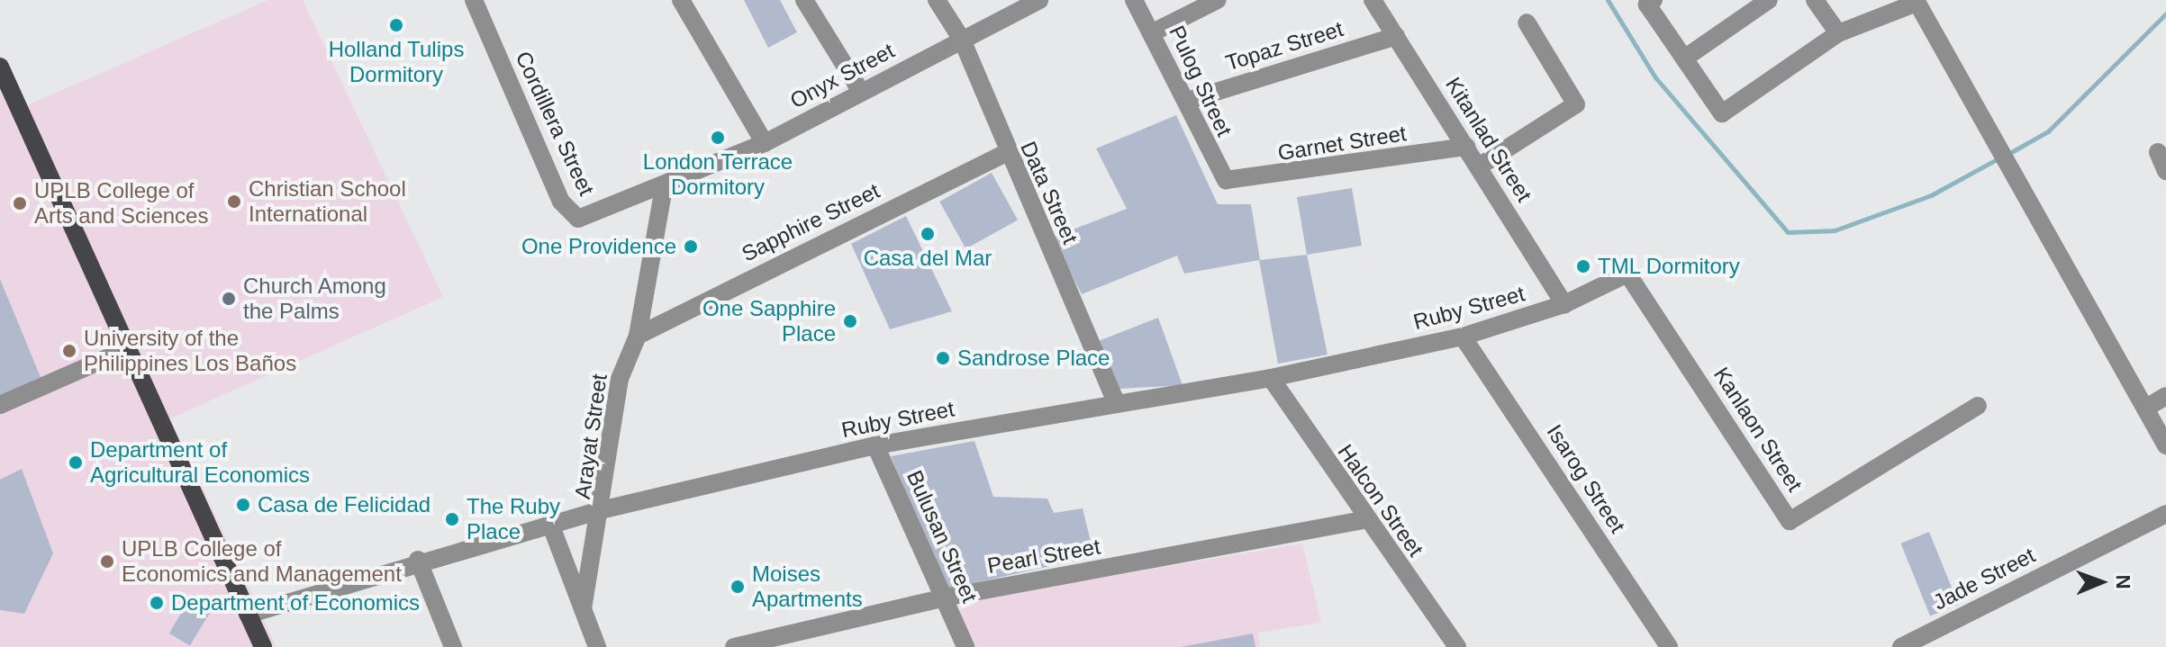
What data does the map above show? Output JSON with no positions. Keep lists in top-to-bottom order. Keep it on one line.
{"streets":{"street":["Topaz Street","Onyx Street","Pulog Street","Cordillera Street","Kitanlad Street","Garnet Street","Data Street","Sapphire Street","Ruby Street","Kanlaon Street","Arayat Street","Isarog Street","Halcon Street","Bulusan Street","Pearl Street","Jade Street"]},"crossings":[["Topaz Street","Pulog Street"],["Topaz Street","Kitanlad Street"],["Onyx Street","Cordillera Street"],["Onyx Street","Data Street"],["Onyx Street","Arayat Street"],["Pulog Street","Garnet Street"],["Cordillera Street","Arayat Street"],["Kitanlad Street","Garnet Street"],["Kitanlad Street","Ruby Street"],["Kitanlad Street","Kanlaon Street"],["Data Street","Sapphire Street"],["Data Street","Ruby Street"],["Sapphire Street","Arayat Street"],["Ruby Street","Kanlaon Street"],["Ruby Street","Arayat Street"],["Ruby Street","Isarog Street"],["Ruby Street","Halcon Street"],["Ruby Street","Bulusan Street"],["Halcon Street","Pearl Street"],["Bulusan Street","Pearl Street"]],"places":["Holland Tulips Dormitory","London Terrace Dormitory","Christian School International","UPLB College of Arts and Sciences","Casa del Mar","One Providence","TML Dormitory","Church Among the Palms","One Sapphire Place","University of the Philippines Los Baños","Sandrose Place","Department of Agricultural Economics","Casa de Felicidad","The Ruby Place","UPLB College of Economics and Management","Moises Apartments","Department of Economics"],"north":"right"}
